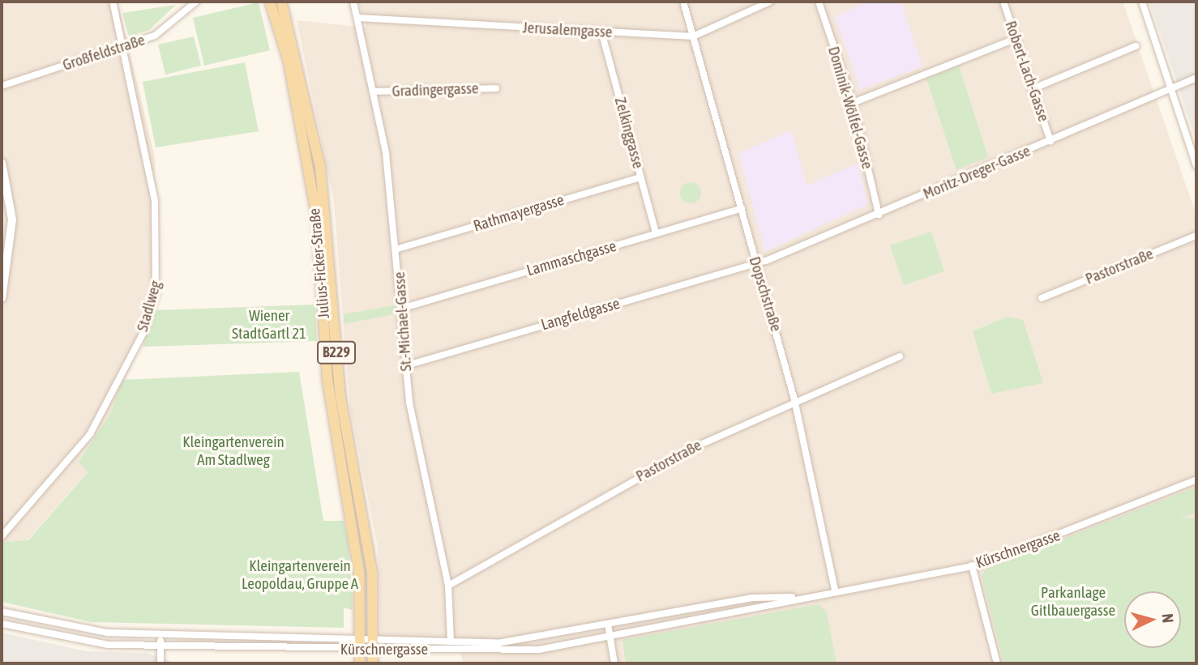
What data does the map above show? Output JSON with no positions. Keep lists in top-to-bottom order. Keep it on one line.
{"streets":{"main road":["Julius-Ficker-Straße","B229"],"street":["Jerusalemgasse","Großfeldstraße","Robert-Lach-Gasse","Gradingergasse","Dominik-Wölfel-Gasse","Zelkinggasse","Moritz-Dreger-Gasse","Rathmayergasse","Lammaschgasse","Pastorstraße","Dopschstraße","Stadlweg","Langfeldgasse","St.-Michael-Gasse","Kürschnergasse"]},"crossings":[["Jerusalemgasse","Zelkinggasse"],["Jerusalemgasse","Dopschstraße"],["Jerusalemgasse","St.-Michael-Gasse"],["Großfeldstraße","Stadlweg"],["Robert-Lach-Gasse","Moritz-Dreger-Gasse"],["Gradingergasse","St.-Michael-Gasse"],["Dominik-Wölfel-Gasse","Moritz-Dreger-Gasse"],["Zelkinggasse","Rathmayergasse"],["Zelkinggasse","Lammaschgasse"],["Moritz-Dreger-Gasse","Dopschstraße"],["Moritz-Dreger-Gasse","Langfeldgasse"],["Rathmayergasse","St.-Michael-Gasse"],["Lammaschgasse","Dopschstraße"],["Lammaschgasse","St.-Michael-Gasse"],["Julius-Ficker-Straße","Kürschnergasse"],["Pastorstraße","Dopschstraße"],["Pastorstraße","St.-Michael-Gasse"],["Dopschstraße","Langfeldgasse"],["Dopschstraße","Kürschnergasse"],["Langfeldgasse","St.-Michael-Gasse"],["St.-Michael-Gasse","Kürschnergasse"]],"parks":["Wiener StadtGartl 21","Kleingartenverein Am Stadlweg","Kleingartenverein Leopoldau, Gruppe A","Parkanlage Gitlbauergasse"],"north":"right"}
